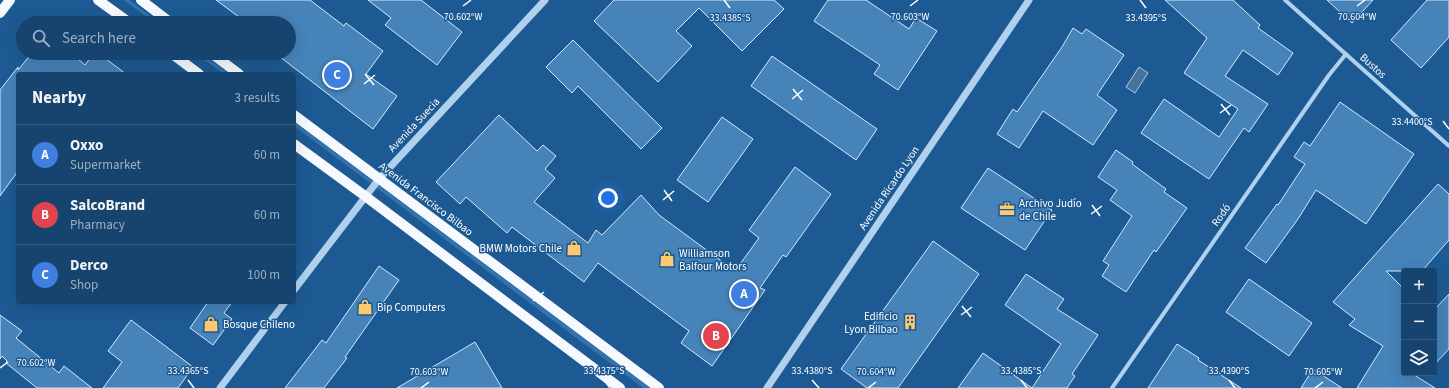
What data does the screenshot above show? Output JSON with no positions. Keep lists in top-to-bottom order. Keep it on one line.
{"streets":{"main road":["Avenida Francisco Bilbao"],"street":["Bustos","Avenida Suecia","Avenida Ricardo Lyon","Rodó"]},"crossings":[["Bustos","Rodó"],["Avenida Suecia","Avenida Francisco Bilbao"]],"places":{"office":["Archivo Judío de Chile"],"shop":["BMW Motors Chile","Williamson Balfour Motors","Bip Computers","Bosque Chileno"],"building":["Edificio Lyon Bilbao"]},"page":{"search":"Search here","pins":["C","A","B"],"heading":["Nearby","3 results"],"list":[{"mark":"A","name":"Oxxo","note":"Supermarket","value":"60 m"},{"mark":"B","name":"SalcoBrand","note":"Pharmacy","value":"60 m"},{"mark":"C","name":"Derco","note":"Shop","value":"100 m"}],"map_buttons":["+","−"]},"coordinates":["70.602°W","70.603°W","70.604°W","33.4385°S","33.4395°S","33.4400°S","33.4365°S","33.4375°S","33.4380°S","33.4390°S","70.605°W"]}
